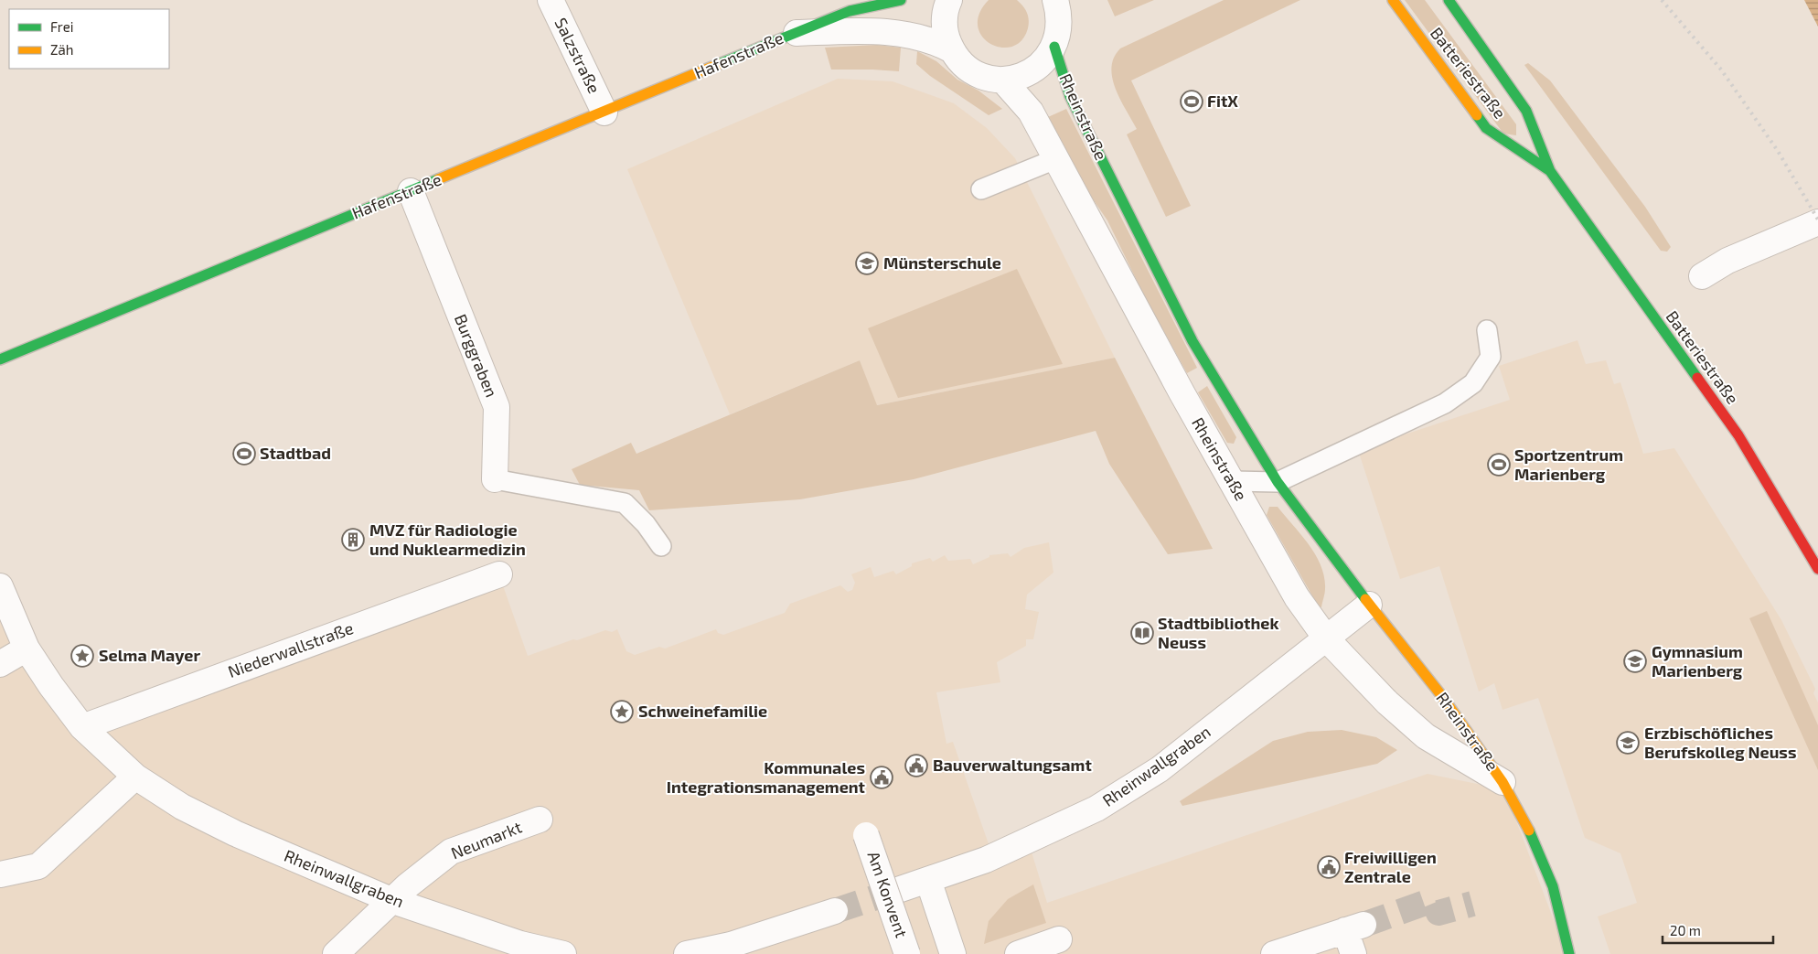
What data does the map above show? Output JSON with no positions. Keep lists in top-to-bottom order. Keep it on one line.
{"streets":{"street":["Salzstraße","Hafenstraße","Batteriestraße","Rheinstraße","Burggraben","Niederwallstraße","Rheinwallgraben","Neumarkt","Am Konvent"]},"crossings":[["Salzstraße","Hafenstraße"],["Hafenstraße","Rheinstraße"],["Hafenstraße","Burggraben"],["Rheinstraße","Rheinwallgraben"],["Niederwallstraße","Rheinwallgraben"],["Rheinwallgraben","Neumarkt"]],"places":{"sports":["FitX","Stadtbad","Sportzentrum Marienberg"],"school or university":["Münsterschule","Gymnasium Marienberg","Erzbischöfliches Berufskolleg Neuss"],"building":["MVZ für Radiologie und Nuklearmedizin"],"library":["Stadtbibliothek Neuss"],"place":["Selma Mayer","Schweinefamilie"],"public building":["Bauverwaltungsamt","Kommunales Integrationsmanagement","Freiwilligen Zentrale"]},"legend":["Frei","Zäh"],"scale_bar":"20 m"}
